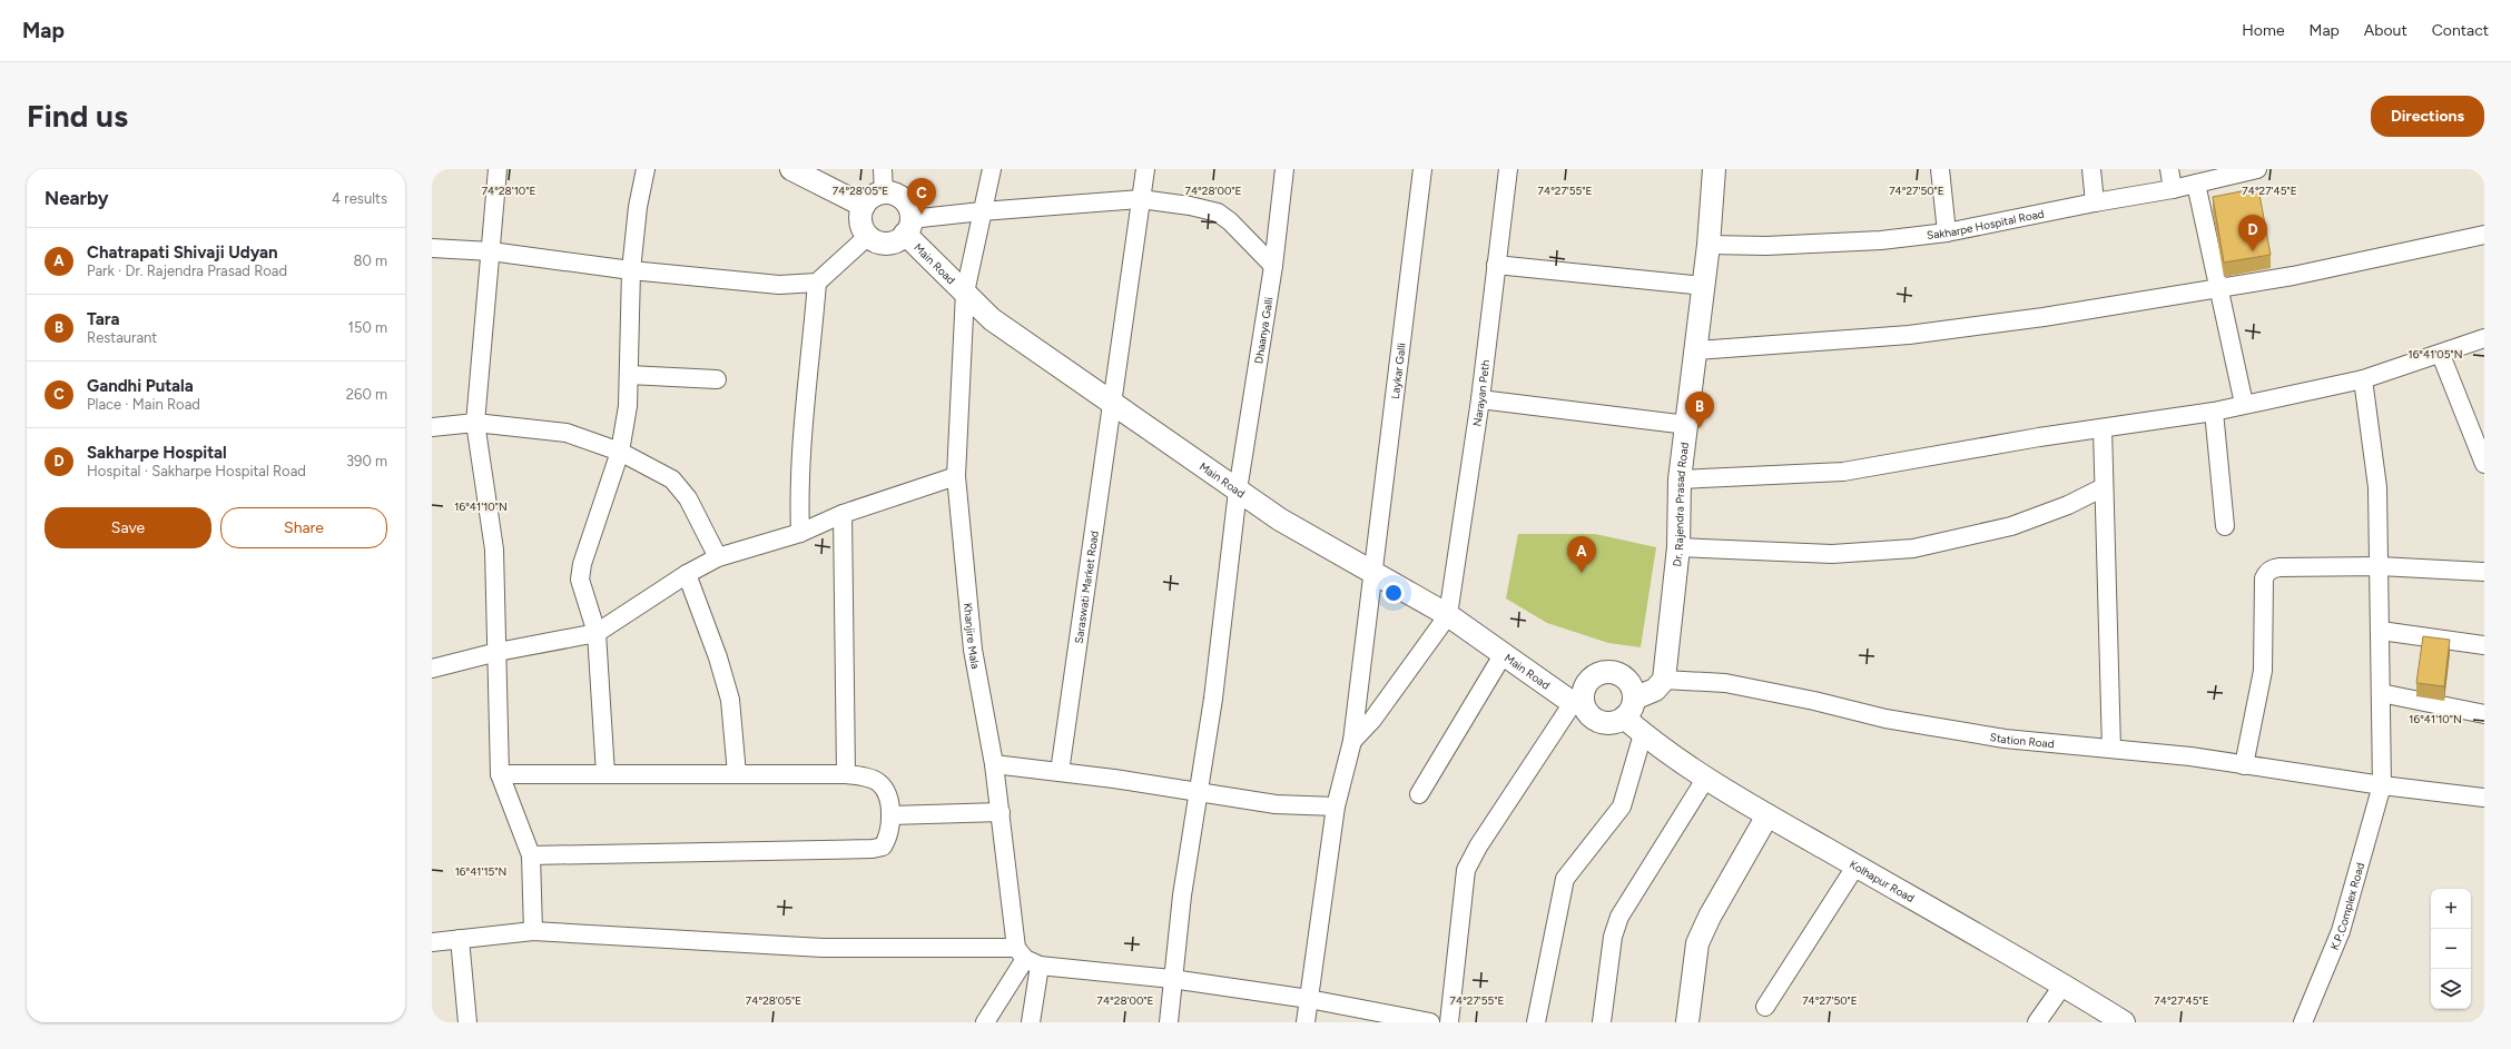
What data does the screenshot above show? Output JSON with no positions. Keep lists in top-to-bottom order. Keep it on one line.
{"streets":{"main road":["Main Road","Dr. Rajendra Prasad Road","Kolhapur Road"],"street":["Sakharpe Hospital Road","Dhaanya Galli","Laykar Galli","Narayan Peth","Saraswati Market Road","Khanjire Mala","Station Road","K.P.Complex Road"]},"crossings":[["Sakharpe Hospital Road","Dr. Rajendra Prasad Road"],["Main Road","Dhaanya Galli"],["Main Road","Laykar Galli"],["Main Road","Narayan Peth"],["Main Road","Saraswati Market Road"],["Main Road","Khanjire Mala"],["Main Road","Kolhapur Road"],["Dr. Rajendra Prasad Road","Station Road"],["Station Road","K.P.Complex Road"]],"page":{"header":"Map","nav":["Home","Map","About","Contact"],"buttons":["Directions",["Save","Share"]],"title":"Find us","heading":["Nearby","4 results"],"pins":["C","D","B","A"],"list":[{"mark":"A","name":"Chatrapati Shivaji Udyan","note":"Park · Dr. Rajendra Prasad Road","value":"80 m"},{"mark":"B","name":"Tara","note":"Restaurant","value":"150 m"},{"mark":"C","name":"Gandhi Putala","note":"Place · Main Road","value":"260 m"},{"mark":"D","name":"Sakharpe Hospital","note":"Hospital · Sakharpe Hospital Road","value":"390 m"}],"map_buttons":["+","−"]},"coordinates":["74°28'10\"E","74°28'05\"E","74°28'00\"E","74°27'55\"E","74°27'50\"E","74°27'45\"E","16°41'05\"N","16°41'10\"N","16°41'15\"N"]}
